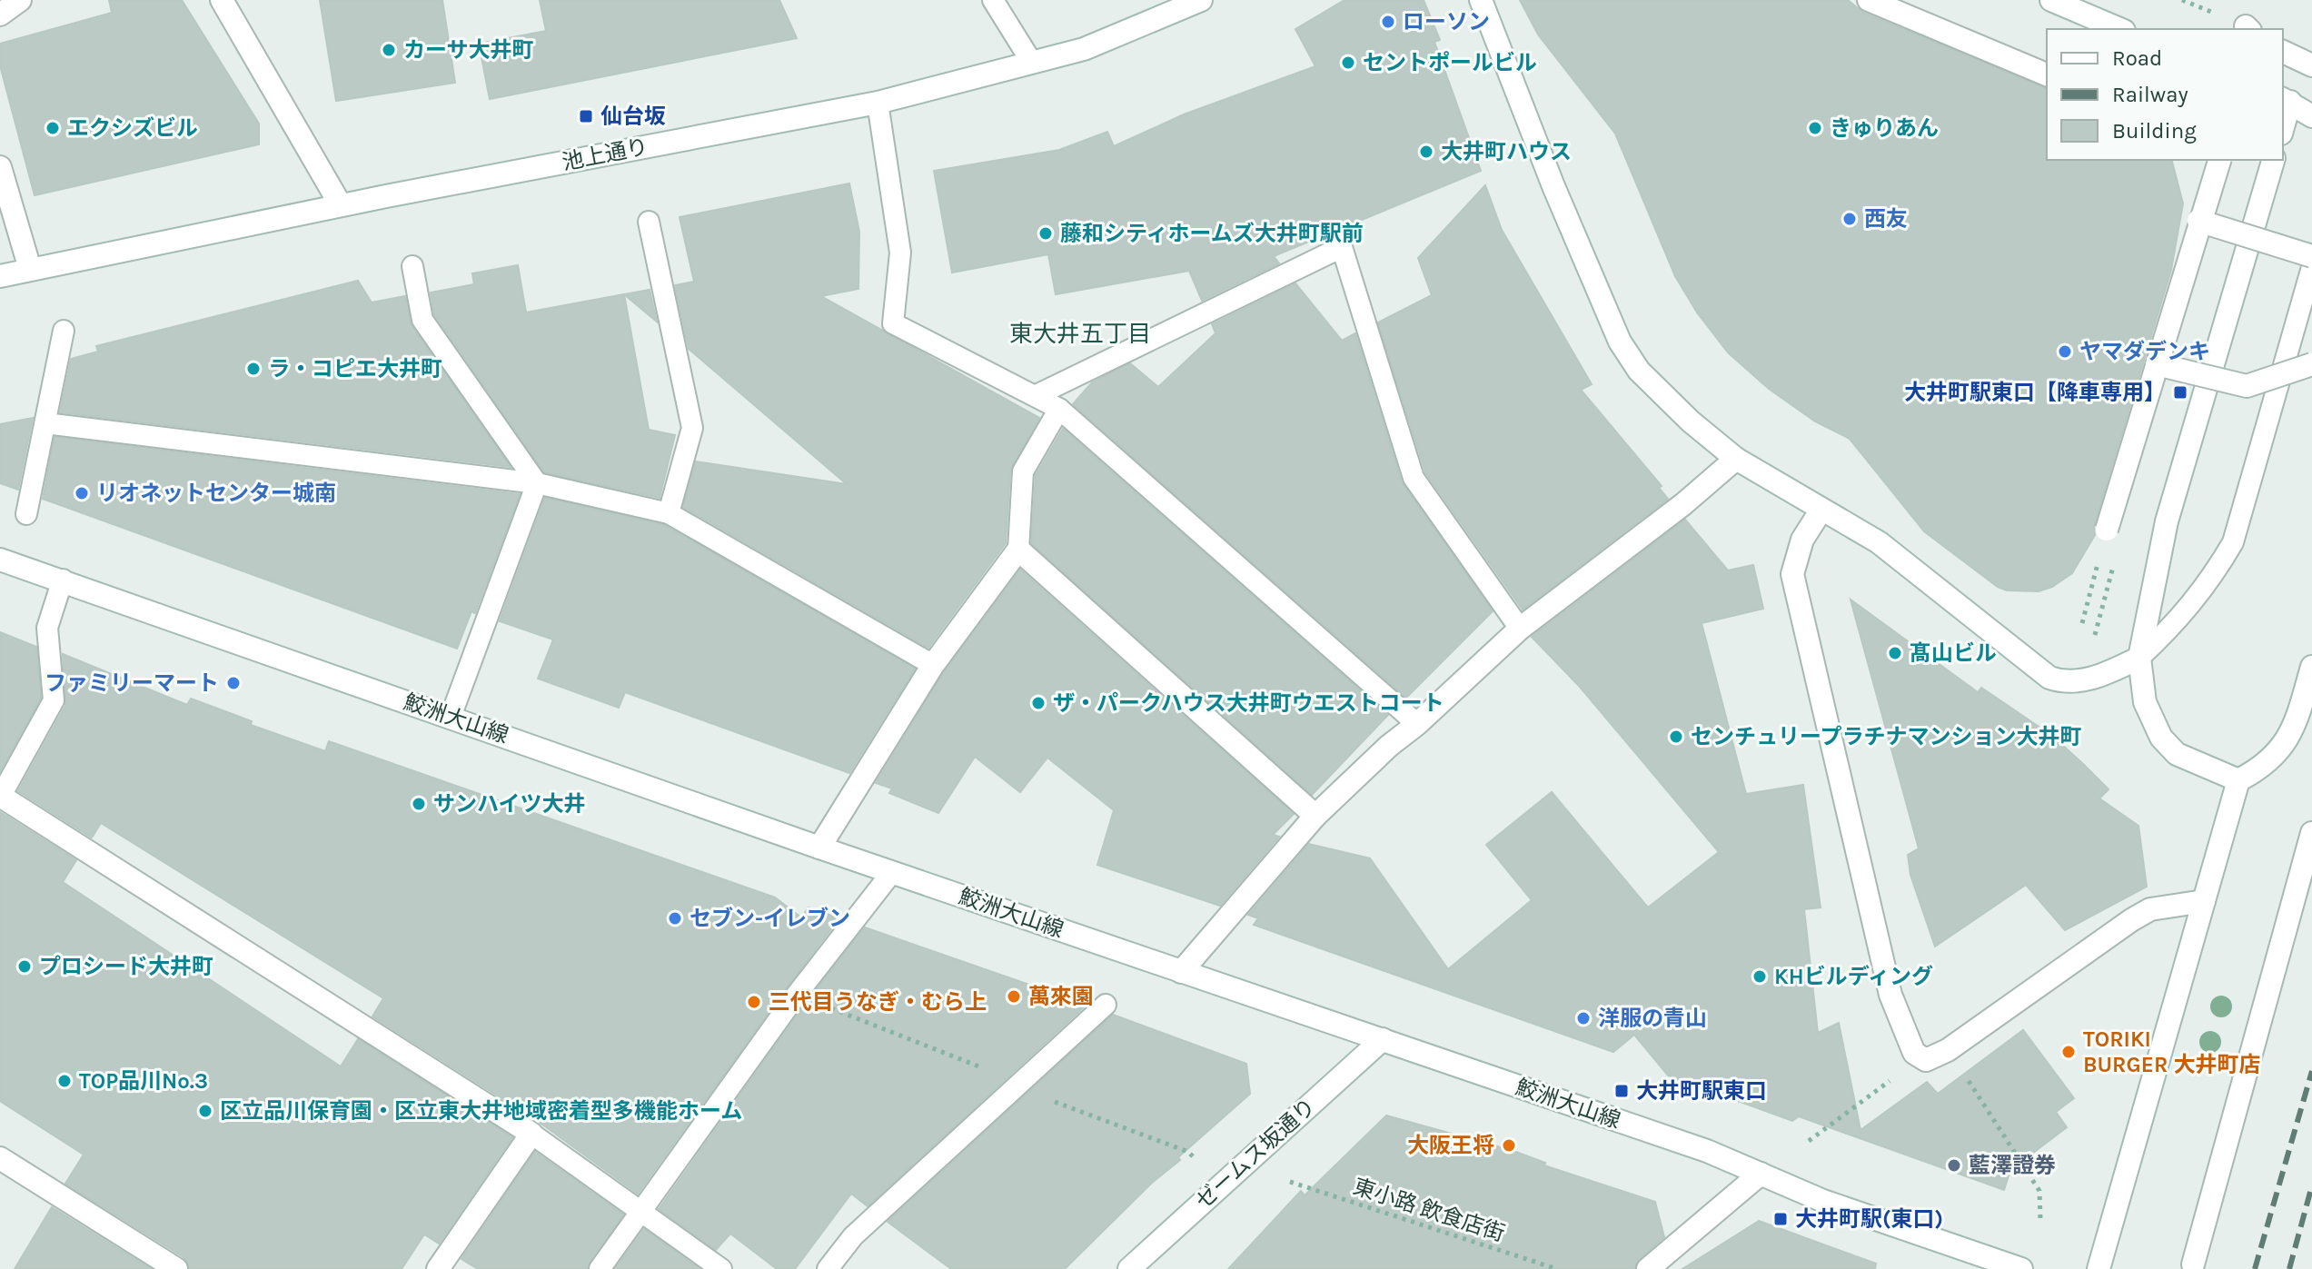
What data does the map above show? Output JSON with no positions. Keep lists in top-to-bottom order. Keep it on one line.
{"streets":{"street":["池上通り","鮫洲大山線","ゼームス坂通り"],"path":["東小路 飲食店街"]},"crossings":[["鮫洲大山線","ゼームス坂通り"]],"districts":["東大井五丁目"],"places":{"other":["ローソン","カーサ大井町","セントポールビル","エクシズビル","きゅりあん","大井町ハウス","西友","藤和シティホームズ大井町駅前","ヤマダデンキ","ラ・コピエ大井町","リオネットセンター城南","髙山ビル","ファミリーマート","ザ・パークハウス大井町ウエストコート","センチュリープラチナマンション大井町","サンハイツ大井","セブン-イレブン","プロシード大井町","KHビルディング","萬來園","三代目うなぎ・むら上","洋服の青山","TORIKI BURGER 大井町店","TOP品川No.3","区立品川保育園・区立東大井地域密着型多機能ホーム","大阪王将","藍澤證券"],"transit":["仙台坂","大井町駅東口【降車専用】","大井町駅東口","大井町駅(東口)"]},"legend":["Road","Railway","Building"]}
